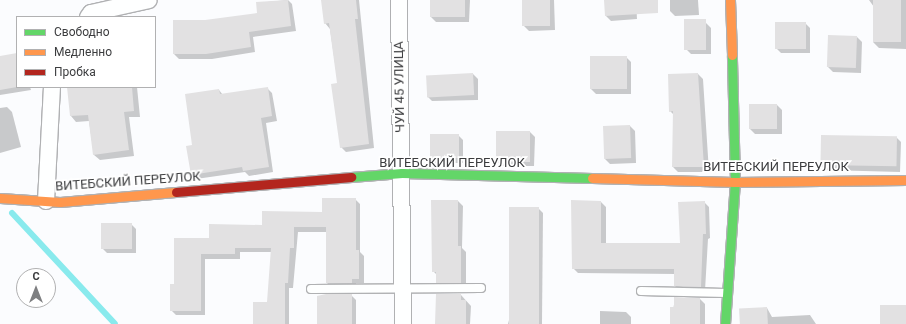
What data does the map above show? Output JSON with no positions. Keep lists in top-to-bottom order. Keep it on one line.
{"streets":{"street":["ЧУЙ 45 УЛИЦА","ВИТЕБСКИЙ ПЕРЕУЛОК"]},"crossings":[["ЧУЙ 45 УЛИЦА","ВИТЕБСКИЙ ПЕРЕУЛОК"]],"legend":["Свободно","Медленно","Пробка"],"north":"top"}
